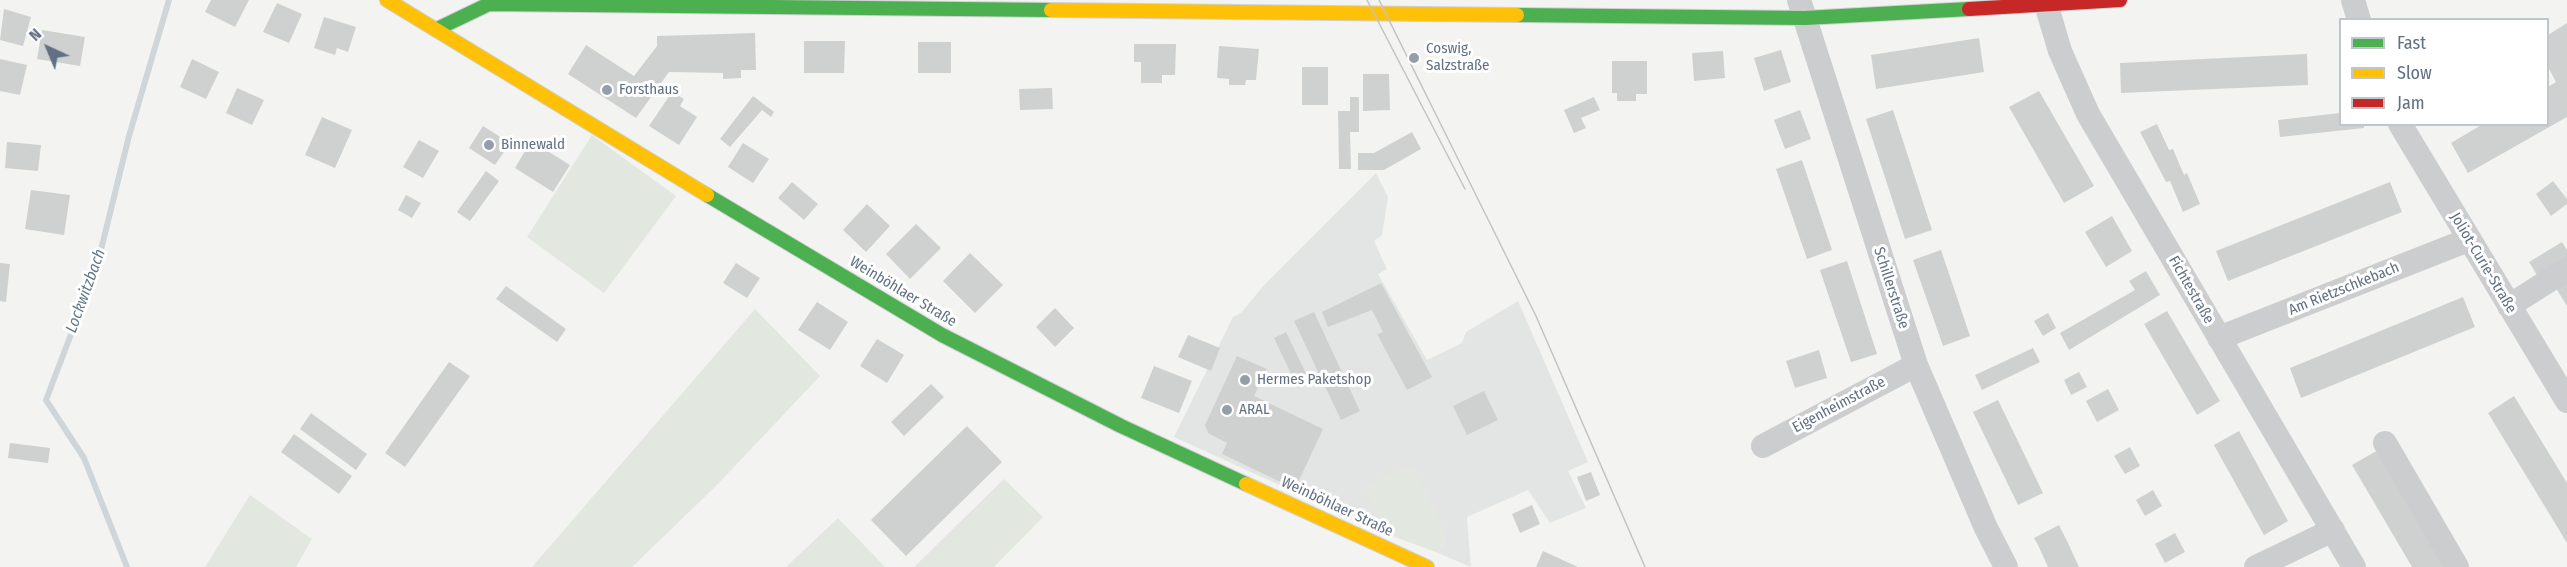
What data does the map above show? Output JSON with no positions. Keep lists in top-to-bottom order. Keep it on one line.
{"streets":{"street":["Joliot-Curie-Straße","Schillerstraße","Am Rietzschkebach","Fichtestraße","Weinböhlaer Straße","Eigenheimstraße"]},"crossings":[["Joliot-Curie-Straße","Am Rietzschkebach"],["Schillerstraße","Eigenheimstraße"],["Am Rietzschkebach","Fichtestraße"]],"water":["Lockwitzbach"],"places":["Coswig, Salzstraße","Forsthaus","Binnewald","Hermes Paketshop","ARAL"],"legend":["Fast","Slow","Jam"],"north":"top left"}
